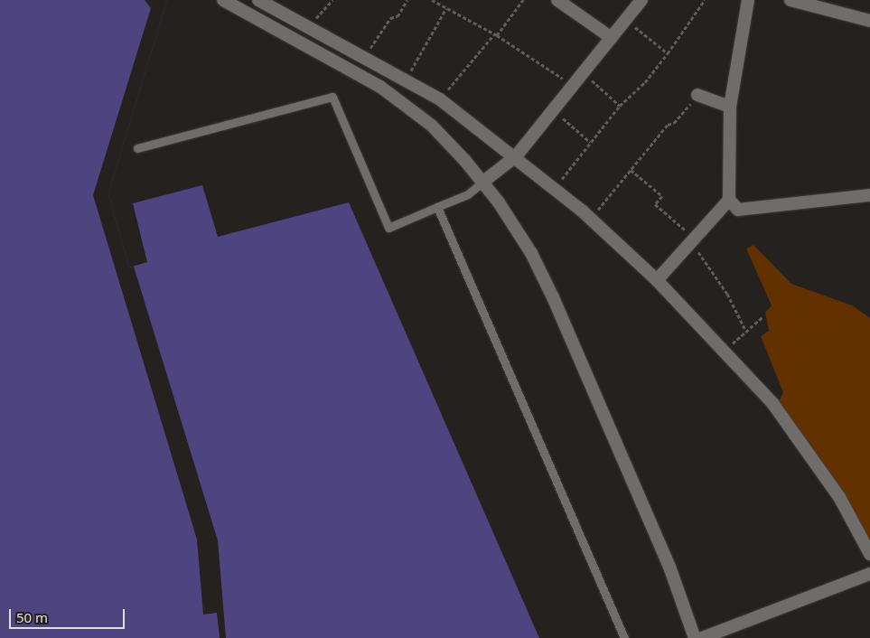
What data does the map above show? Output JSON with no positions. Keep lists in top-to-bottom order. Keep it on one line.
{"scale_bar":"50 m"}
